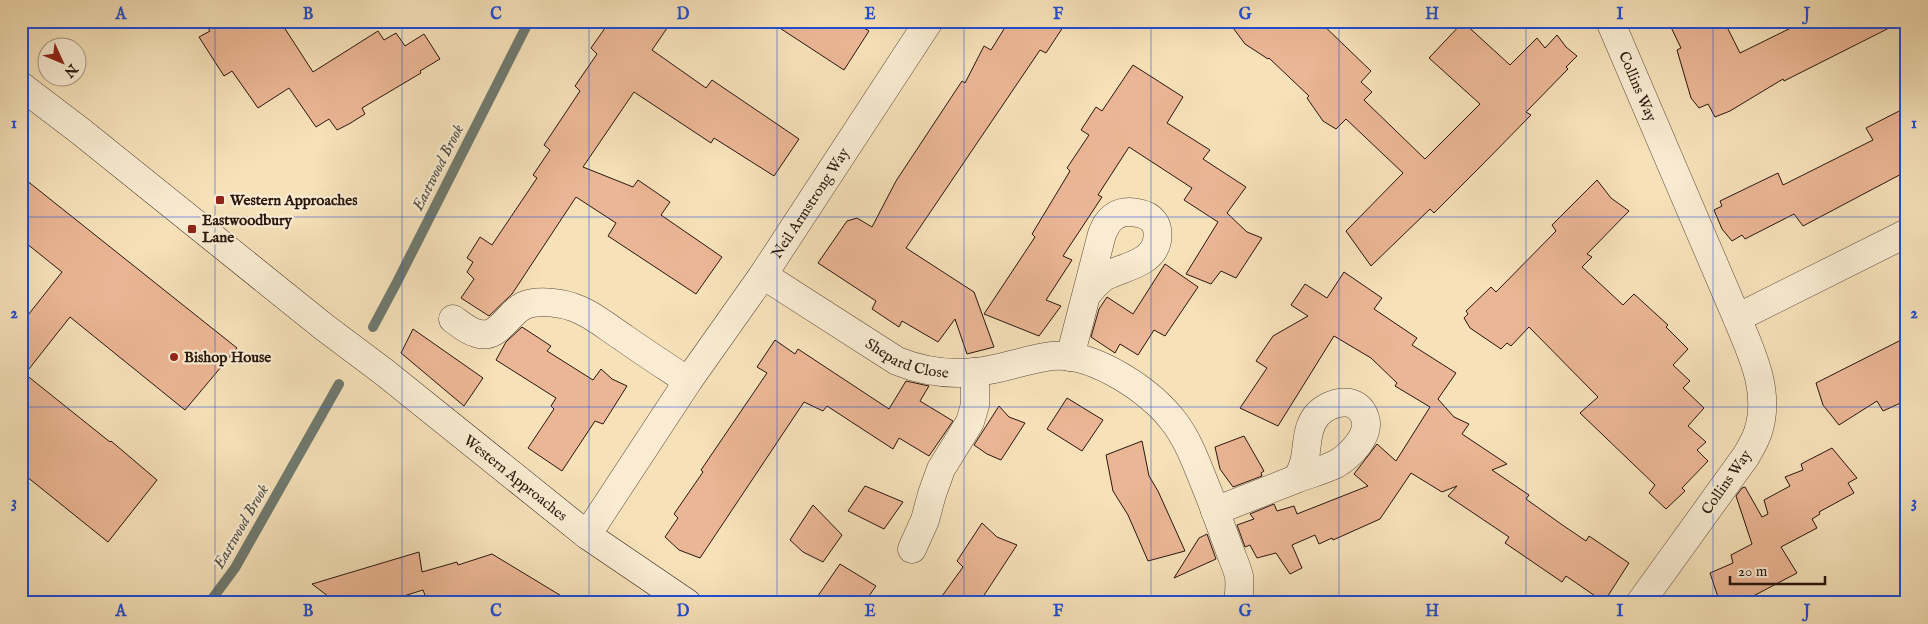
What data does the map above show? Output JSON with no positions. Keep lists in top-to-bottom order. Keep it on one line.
{"streets":{"street":["Collins Way","Neil Armstrong Way","Shepard Close","Western Approaches"]},"crossings":[["Neil Armstrong Way","Shepard Close"],["Neil Armstrong Way","Western Approaches"]],"water":["Eastwood Brook"],"places":{"transit":["Western Approaches","Eastwoodbury Lane"],"other":["Bishop House"]},"scale_bar":"20 m","north":"bottom right","grid":{"columns":["A","B","C","D","E","F","G","H","I","J"],"rows":["1","2","3"]}}
